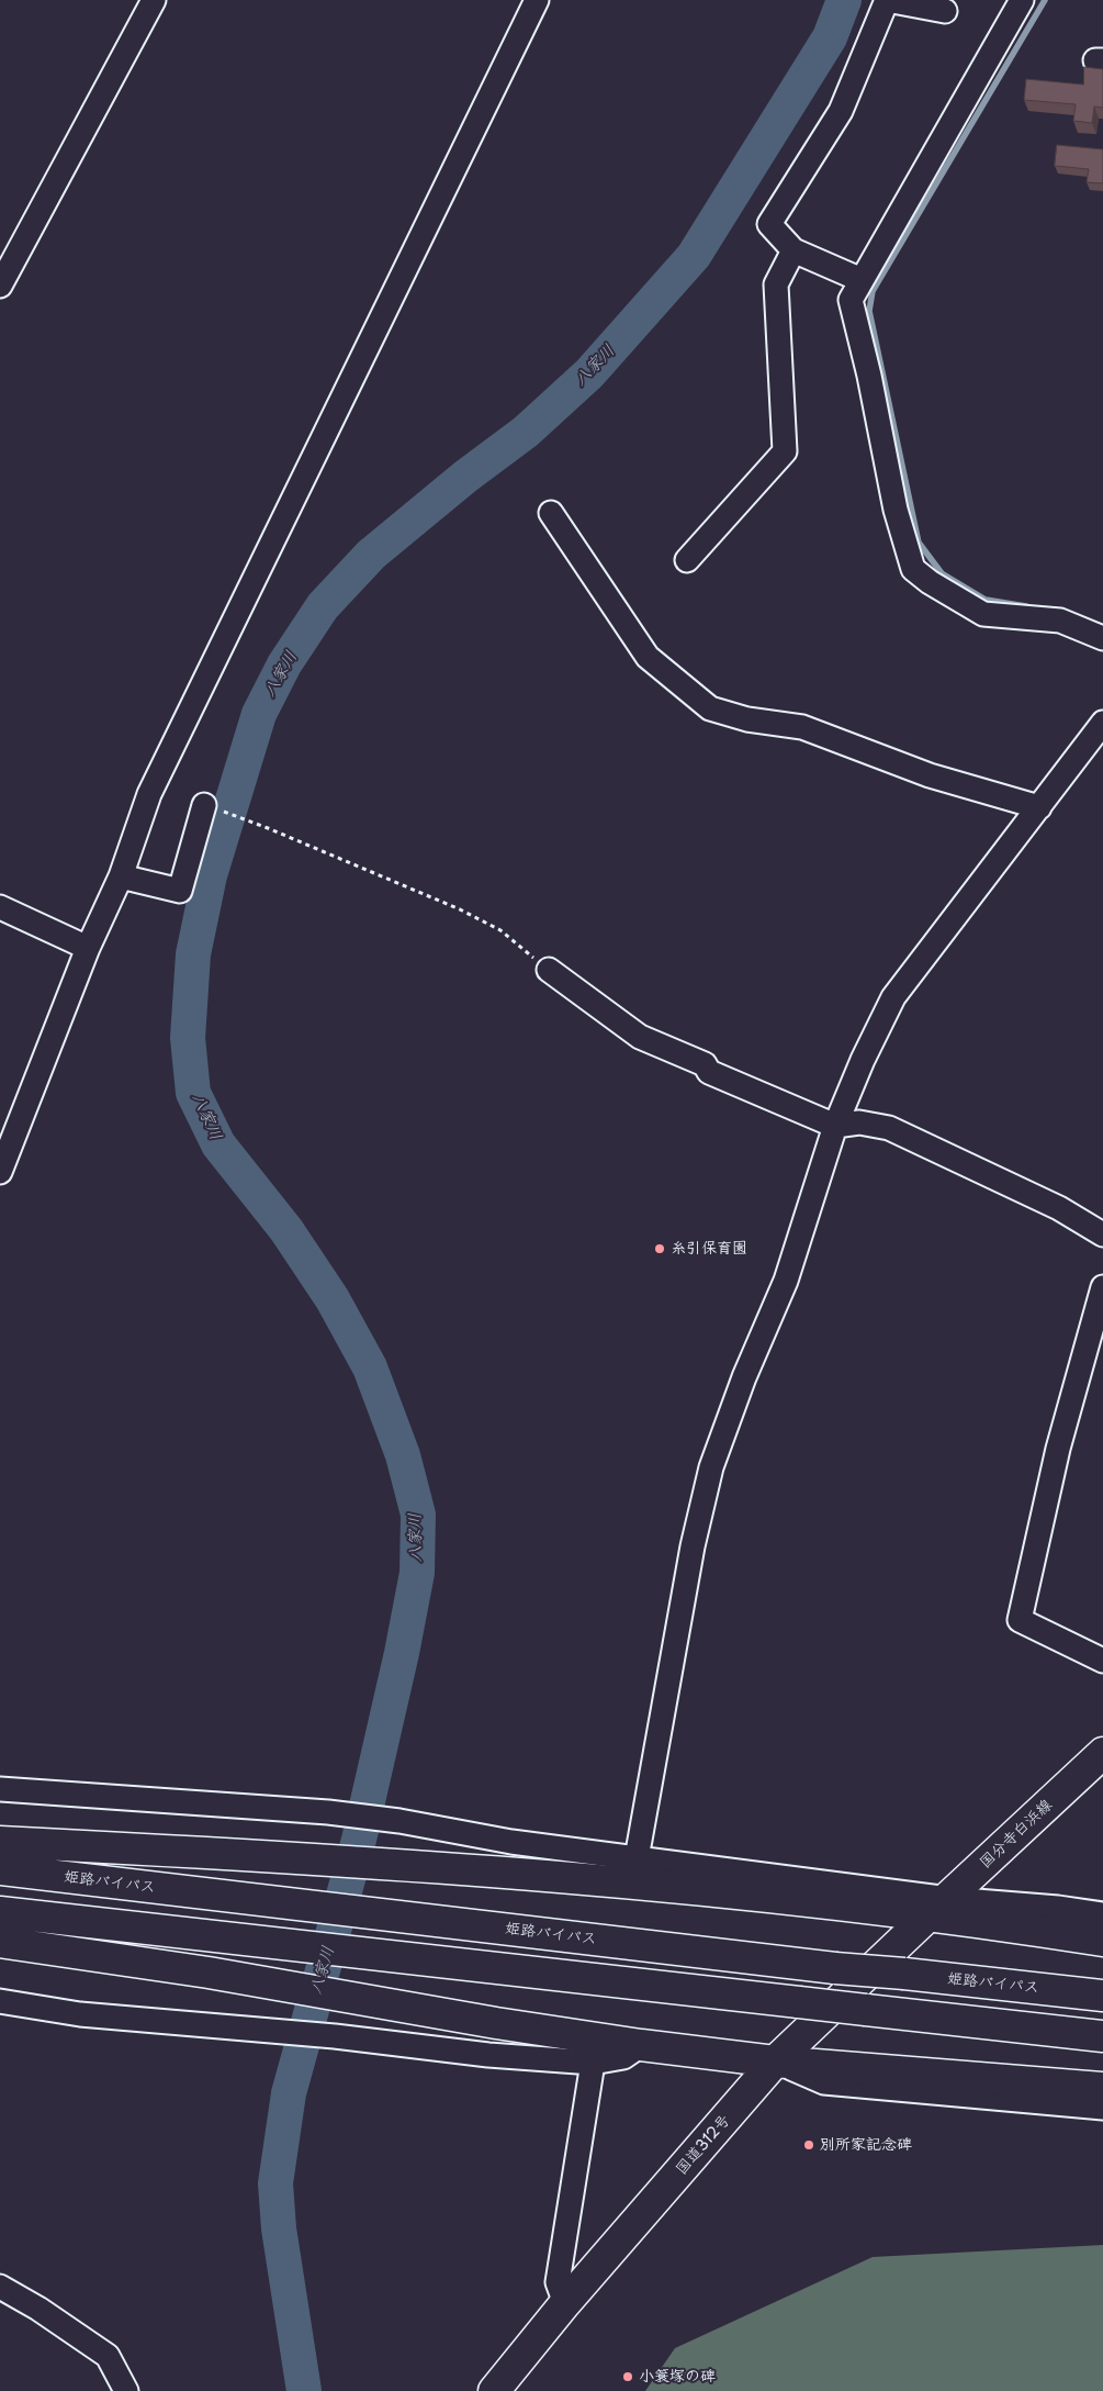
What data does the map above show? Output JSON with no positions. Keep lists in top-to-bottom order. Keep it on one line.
{"streets":{"main road":["国分寺白浜線","姫路バイパス","国道312号"]},"crossings":[["国分寺白浜線","国道312号"]],"water":["八家川"],"places":["糸引保育園","別所家記念碑","小簑塚の碑"]}
